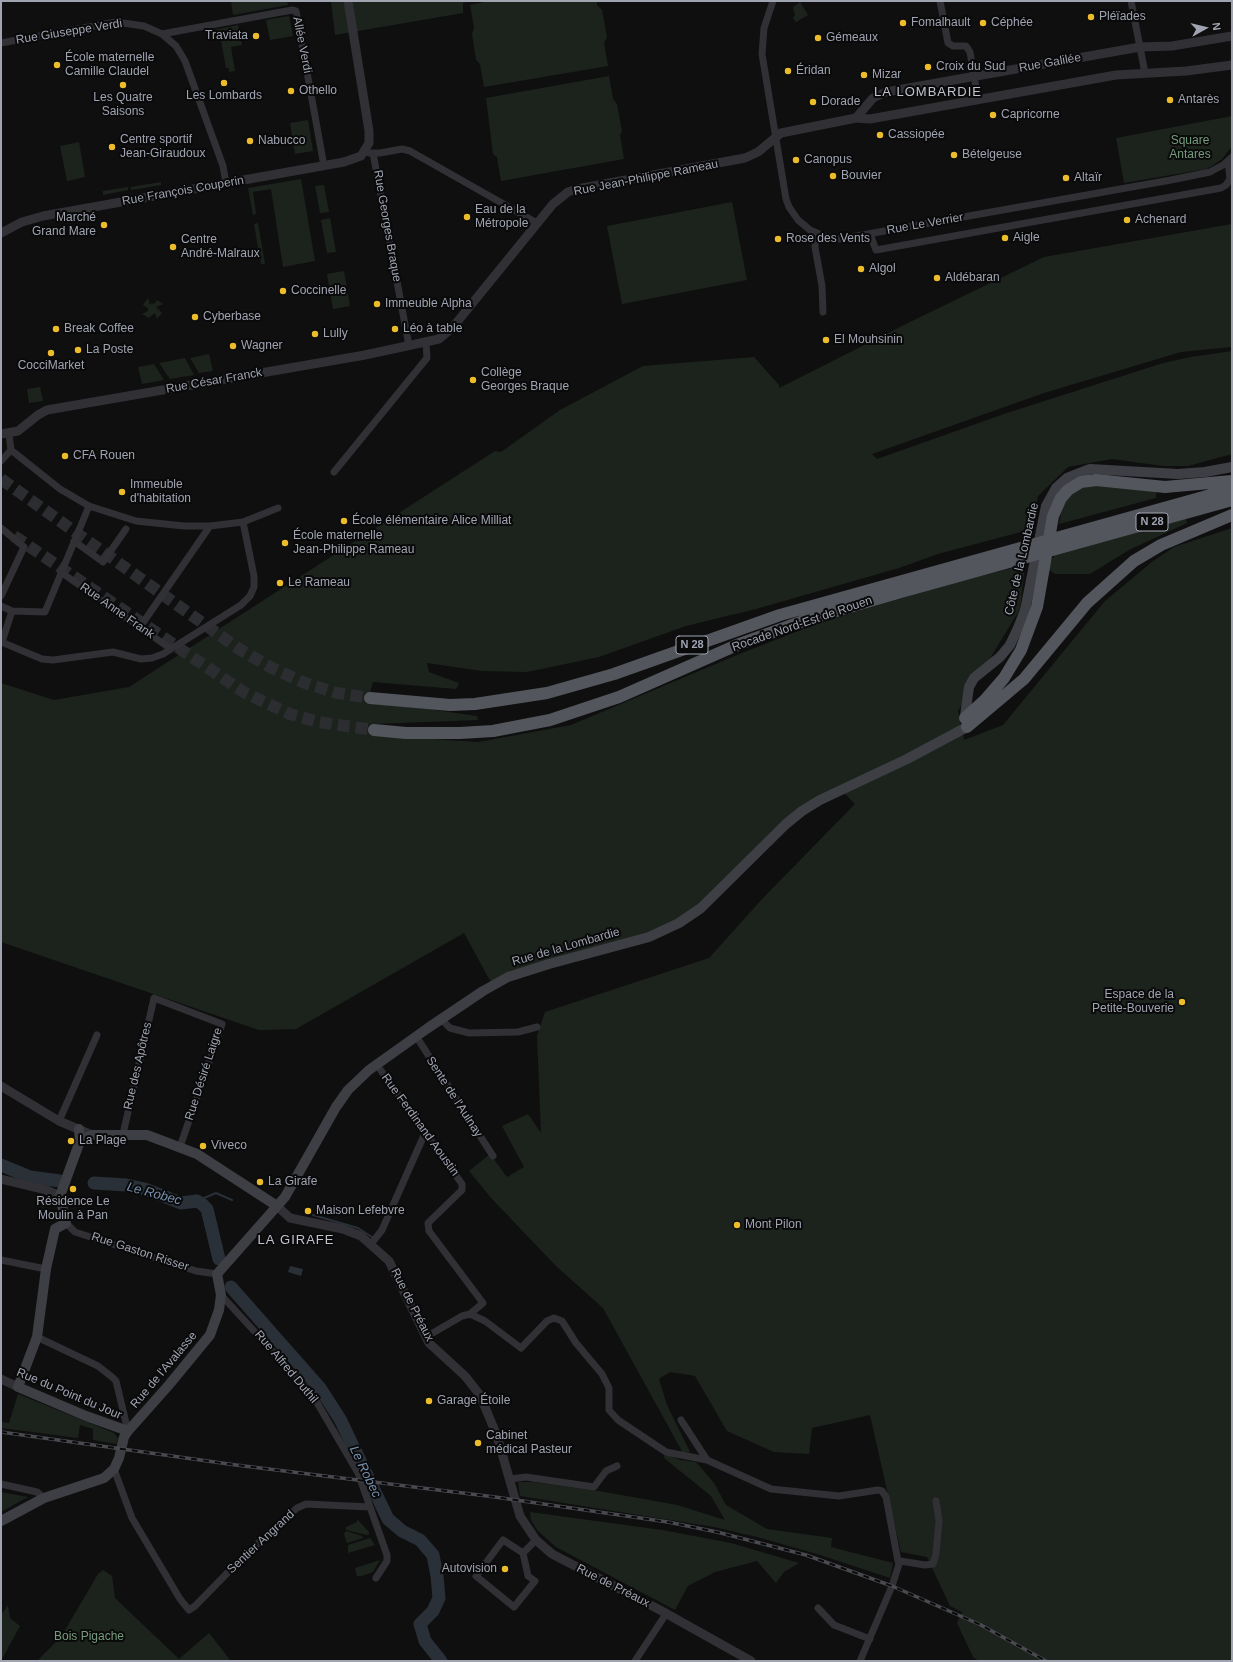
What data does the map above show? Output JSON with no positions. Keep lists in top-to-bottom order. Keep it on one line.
{"streets":{"highway":["N 28","Rocade Nord-Est de Rouen"],"main road":["Côte de la Lombardie","Rue de la Lombardie","Rue de l'Avalasse","Rue du Point du Jour"],"street":["Rue Giuseppe Verdi","Allée Verdi","Rue Galilée","Rue Jean-Philippe Rameau","Rue François Couperin","Rue Le Verrier","Rue Georges Braque","Rue César Franck","Rue Anne Frank","Rue des Apôtres","Rue Désiré Laigre","Sente de l'Aulnay","Rue Ferdinand Aoustin","Rue Gaston Risser","Rue de Préaux","Rue Alfred Duthil","Sentier Angrand"]},"crossings":[["Rue Giuseppe Verdi","Allée Verdi"],["Rue Giuseppe Verdi","Rue François Couperin"],["Allée Verdi","Rue François Couperin"],["Rue Galilée","Rue Jean-Philippe Rameau"],["Rue Galilée","Rue Le Verrier"],["Rue Jean-Philippe Rameau","Rue François Couperin"],["Rue Jean-Philippe Rameau","Rue Le Verrier"],["Rue Jean-Philippe Rameau","Rue César Franck"],["Rue François Couperin","Rue Georges Braque"],["Rue Georges Braque","Rue César Franck"],["Côte de la Lombardie","Rue de la Lombardie"],["Rue de la Lombardie","Sente de l'Aulnay"],["Rue de la Lombardie","Rue Ferdinand Aoustin"],["Rue de la Lombardie","Rue Gaston Risser"],["Rue de la Lombardie","Rue de Préaux"],["Rue de la Lombardie","Rue de l'Avalasse"],["Rue des Apôtres","Rue Désiré Laigre"],["Rue Gaston Risser","Rue de l'Avalasse"],["Rue Alfred Duthil","Rue de l'Avalasse"],["Rue Alfred Duthil","Sentier Angrand"],["Rue de l'Avalasse","Rue du Point du Jour"]],"districts":["LA LOMBARDIE","LA GIRAFE"],"water":["Le Robec"],"parks":["Square Antares","Bois Pigache"],"places":["Pléïades","Fomalhault","Céphée","Traviata","Gémeaux","École maternelle Camille Claudel","Croix du Sud","Éridan","Mizar","Les Lombards","Les Quatre Saisons","Othello","Antarès","Dorade","Capricorne","Cassiopée","Nabucco","Centre sportif Jean-Giraudoux","Bételgeuse","Canopus","Bouvier","Altaïr","Eau de la Métropole","Achenard","Marché Grand Mare","Aigle","Rose des Vents","Centre André-Malraux","Algol","Aldébaran","Coccinelle","Immeuble Alpha","Cyberbase","Break Coffee","Léo à table","Lully","El Mouhsinin","Wagner","La Poste","CocciMarket","Collège Georges Braque","CFA Rouen","Immeuble d'habitation","École élémentaire Alice Milliat","École maternelle Jean-Philippe Rameau","Le Rameau","Espace de la Petite-Bouverie","La Plage","Viveco","La Girafe","Résidence Le Moulin à Pan","Maison Lefebvre","Mont Pilon","Garage Étoile","Cabinet médical Pasteur","Autovision"],"north":"right"}
